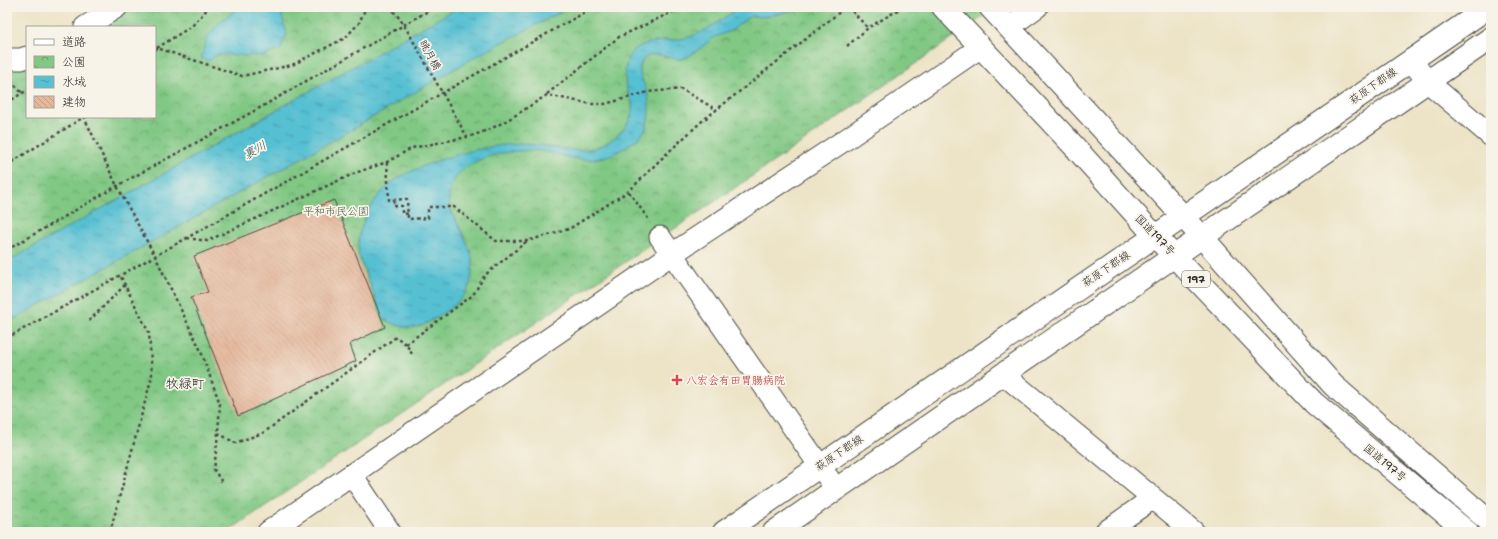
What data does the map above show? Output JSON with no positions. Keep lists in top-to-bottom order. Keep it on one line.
{"streets":{"main road":["萩原下郡線","国道197号","197"],"path":["眺月橋"]},"crossings":[["萩原下郡線","国道197号"],["萩原下郡線","197"]],"districts":["牧緑町"],"water":["裏川"],"parks":["平和市民公園"],"places":{"health":["八宏会有田胃腸病院"]},"legend":["道路","公園","水域","建物"]}
